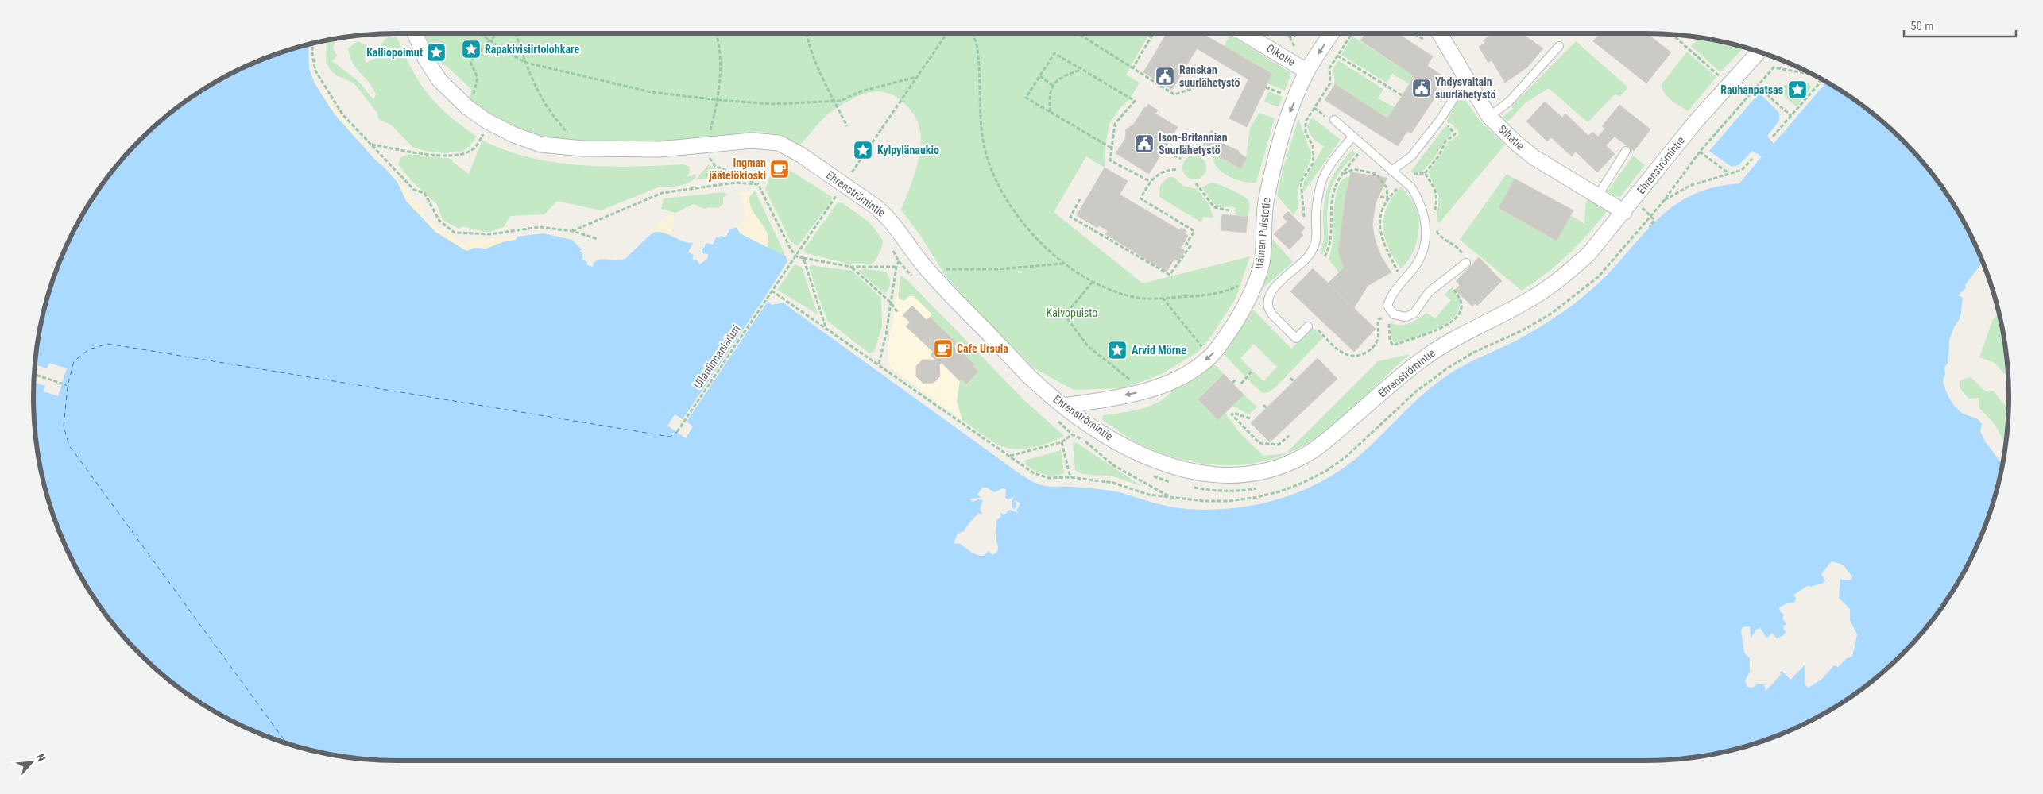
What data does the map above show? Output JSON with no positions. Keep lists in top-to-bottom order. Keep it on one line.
{"streets":{"street":["Oikotie","Siltatie","Ehrenströmintie","Itäinen Puistotie"],"path":["Ullanlinnanlaituri"]},"crossings":[["Oikotie","Itäinen Puistotie"],["Siltatie","Ehrenströmintie"],["Ehrenströmintie","Itäinen Puistotie"],["Ehrenströmintie","Ullanlinnanlaituri"]],"one_way":["Itäinen Puistotie"],"parks":["Kaivopuisto"],"places":{"place":["Rapakivisiirtolohkare","Kalliopoimut","Rauhanpatsas","Kylpylänaukio","Arvid Mörne"],"public building":["Ranskan suurlähetystö","Yhdysvaltain suurlähetystö","Ison-Britannian Suurlähetystö"],"cafe":["Ingman jäätelökioski","Cafe Ursula"]},"scale_bar":"50 m","north":"top right"}
